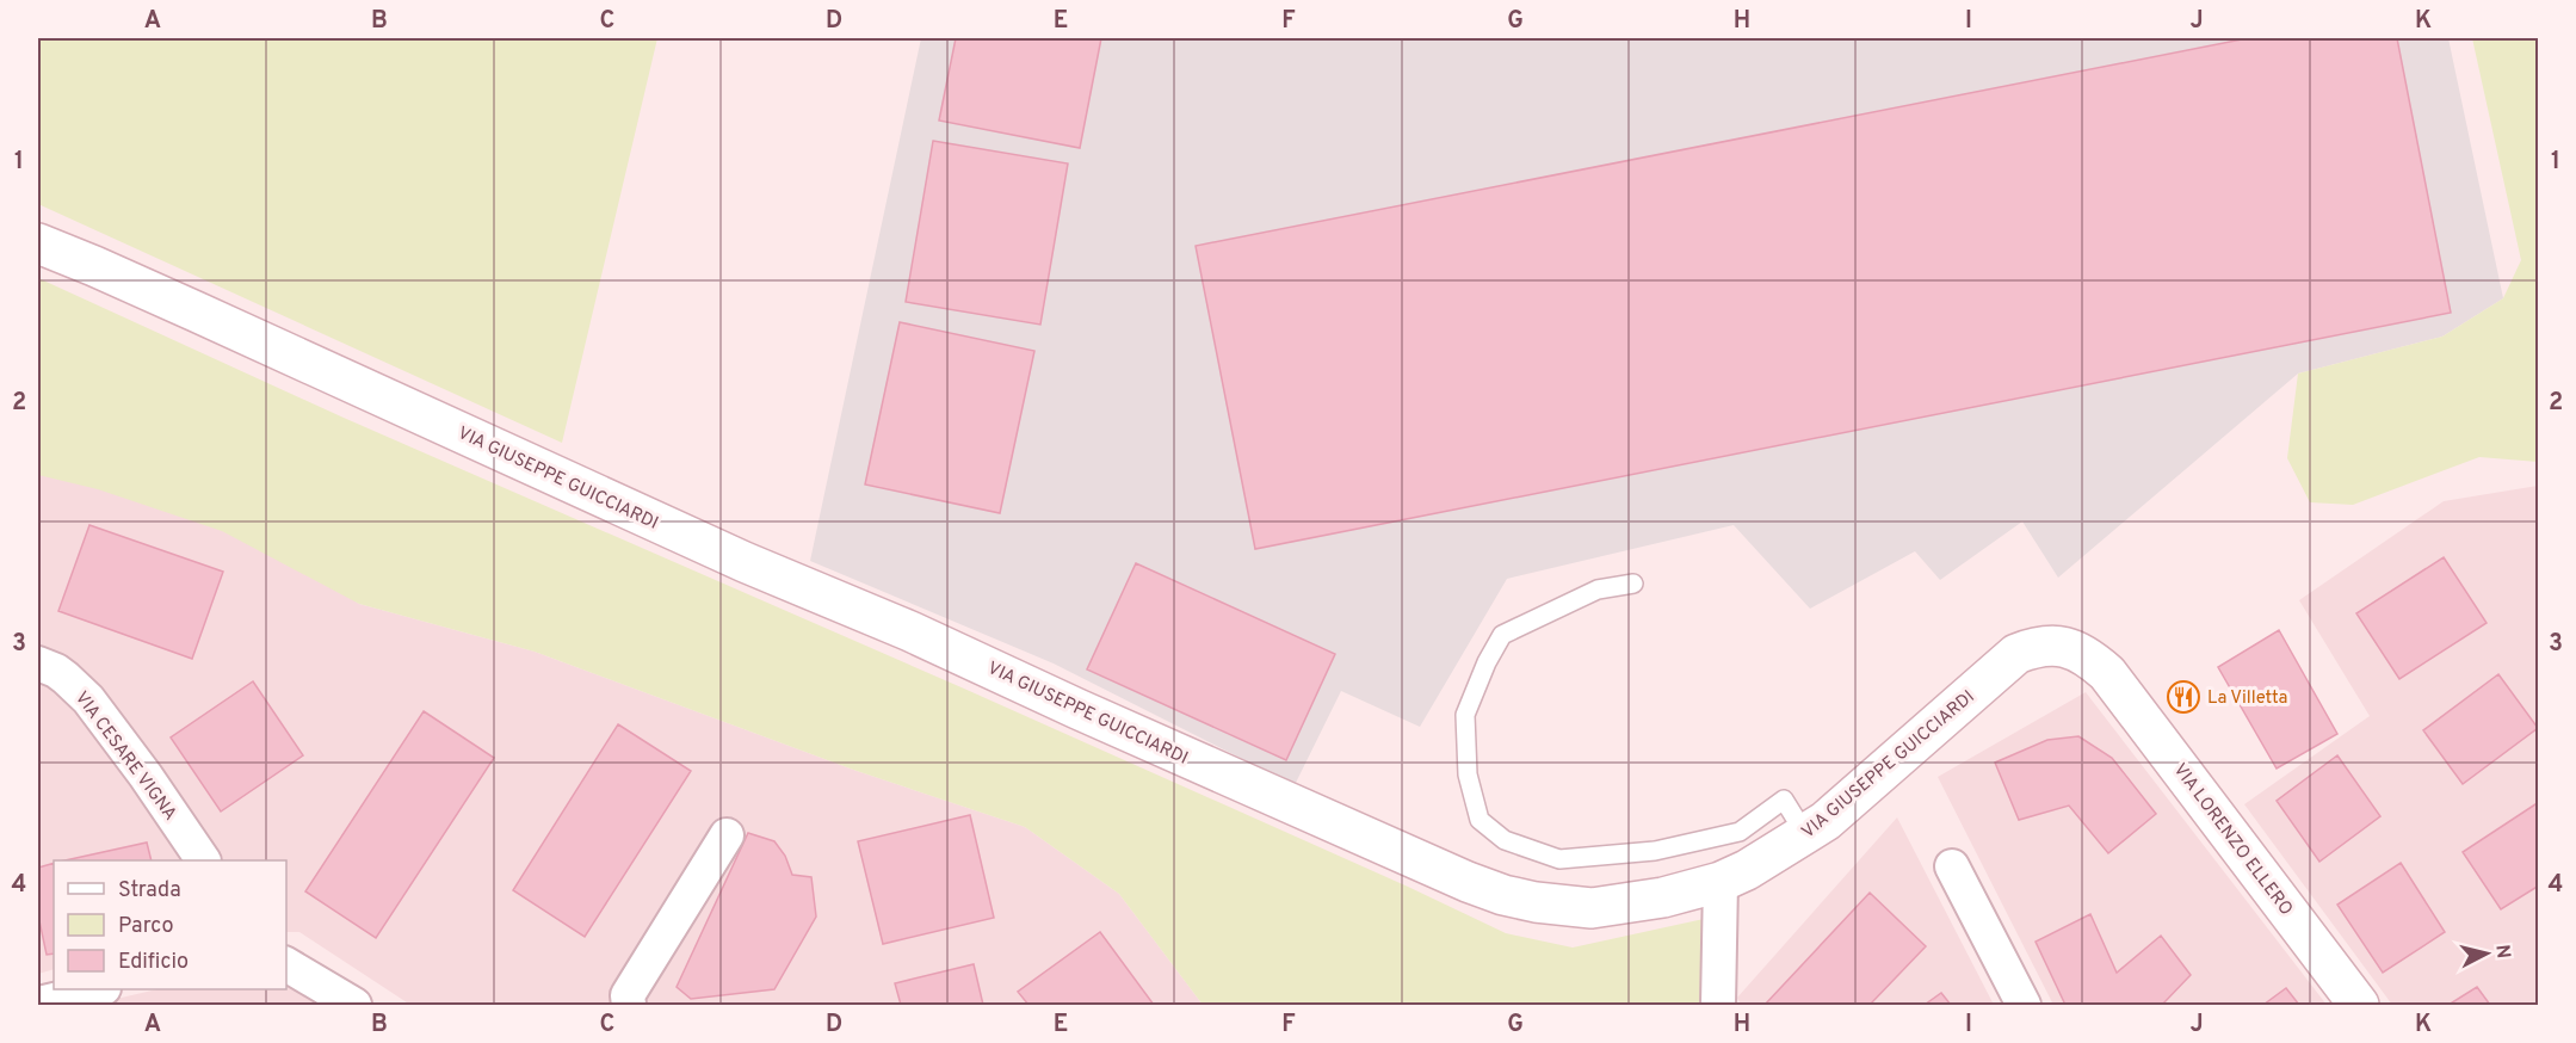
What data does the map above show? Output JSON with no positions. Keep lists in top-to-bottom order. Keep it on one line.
{"streets":{"street":["VIA GIUSEPPE GUICCIARDI","VIA CESARE VIGNA","VIA LORENZO ELLERO"]},"crossings":[["VIA GIUSEPPE GUICCIARDI","VIA LORENZO ELLERO"]],"places":{"restaurant":["La Villetta"]},"legend":["Strada","Parco","Edificio"],"north":"right","grid":{"columns":["A","B","C","D","E","F","G","H","I","J","K"],"rows":["1","2","3","4"]}}
